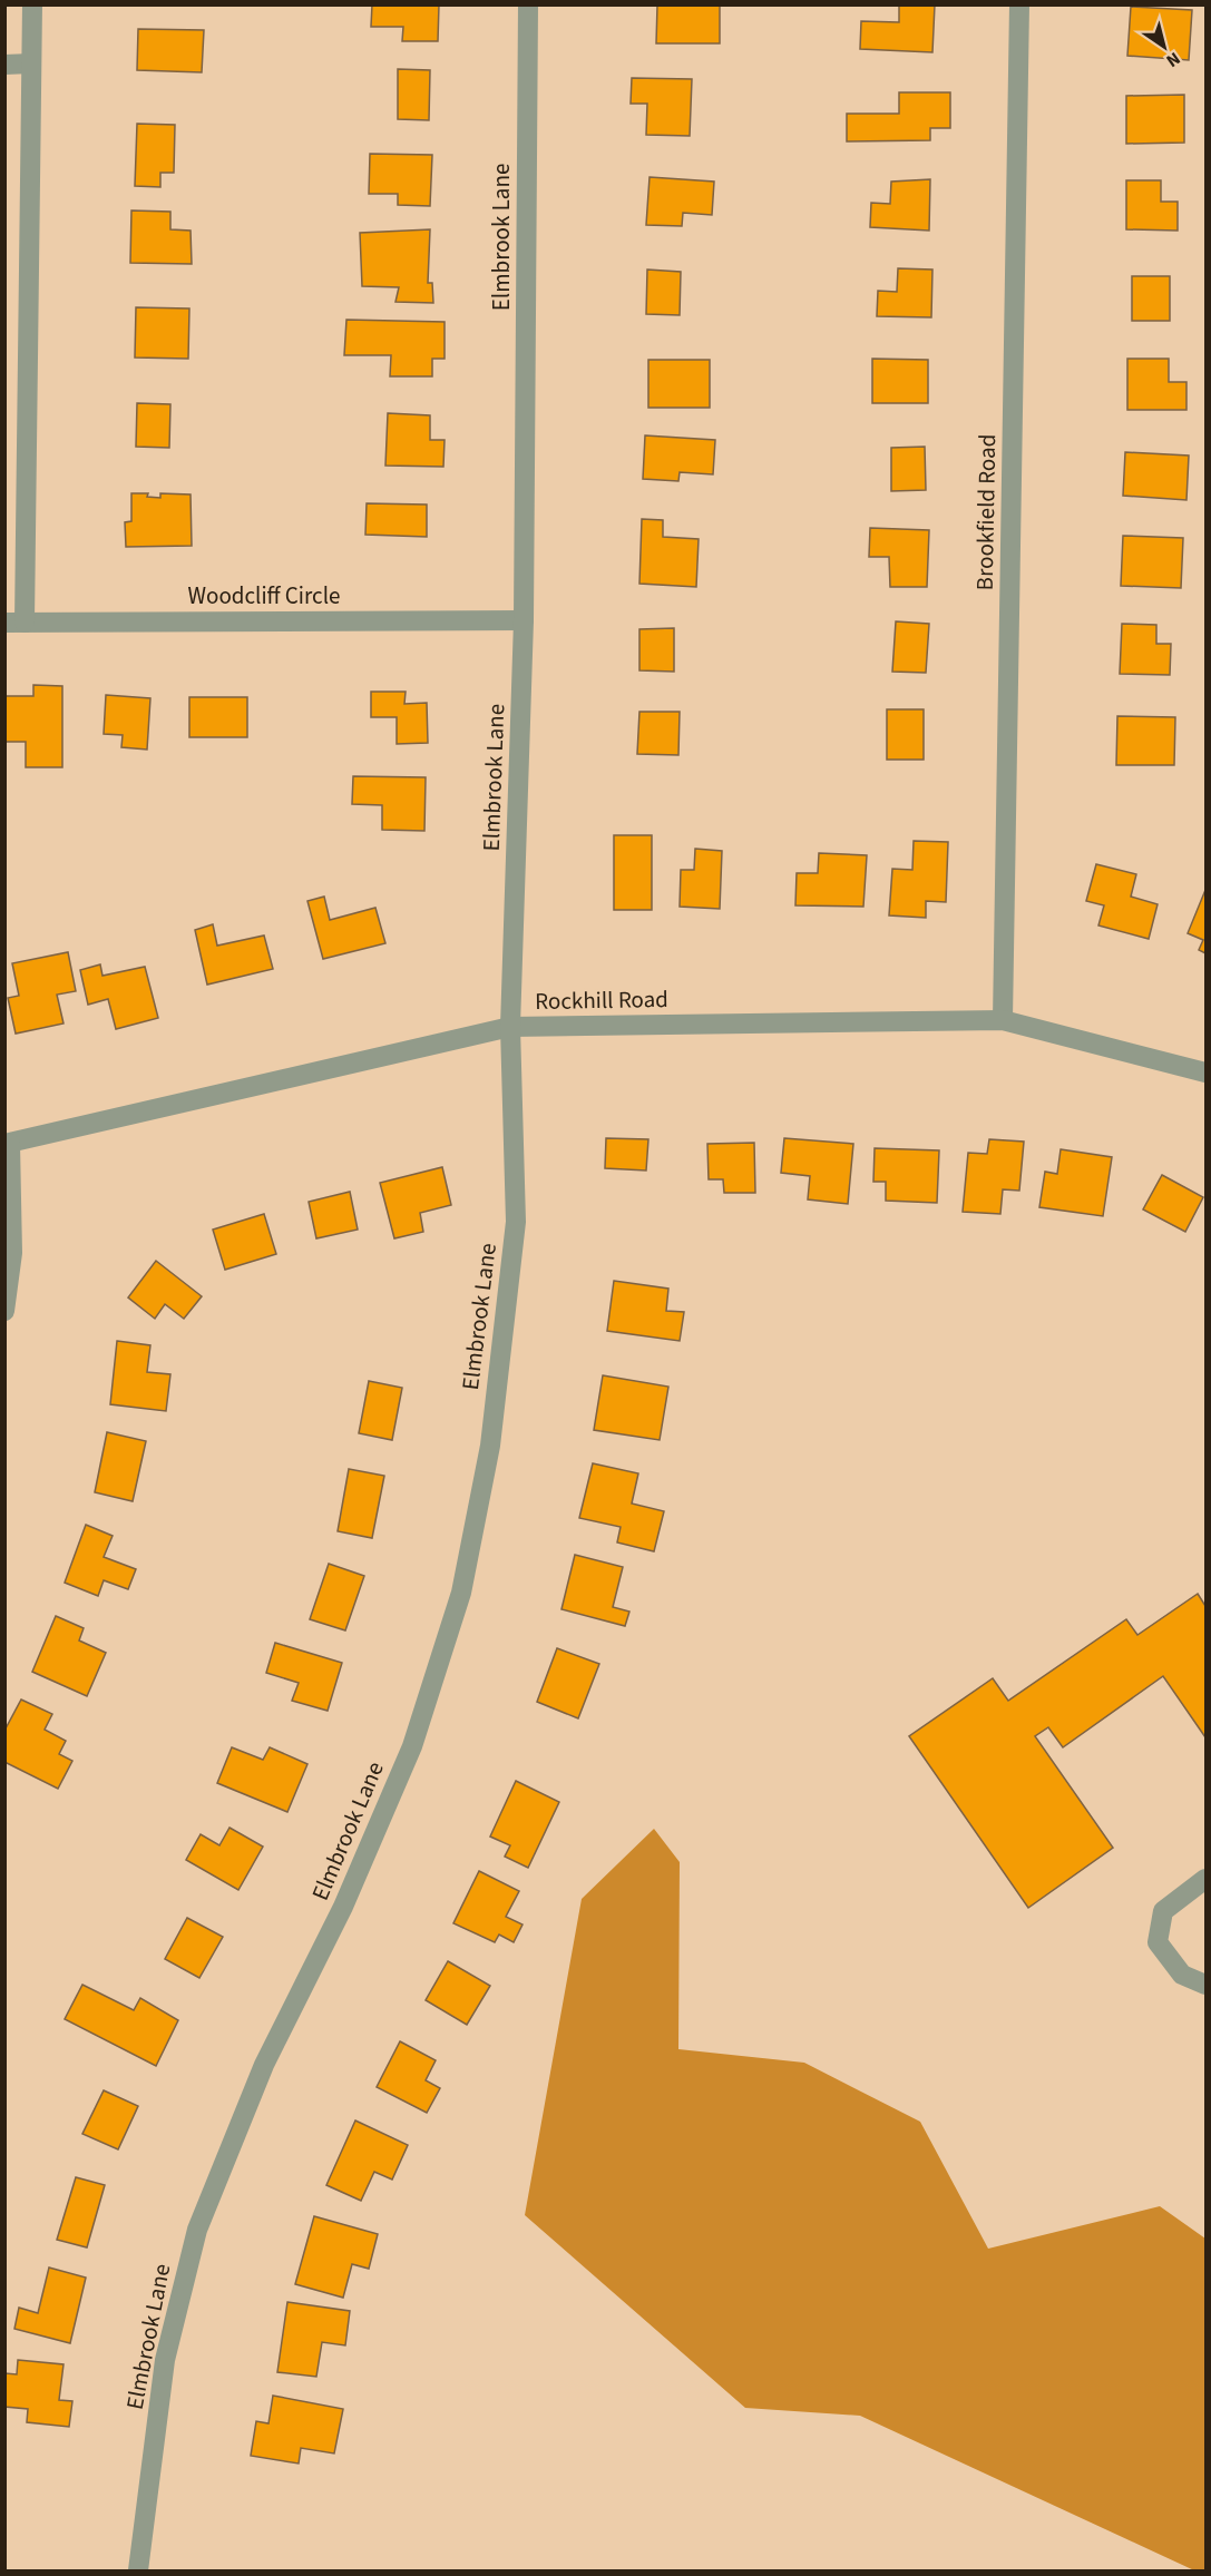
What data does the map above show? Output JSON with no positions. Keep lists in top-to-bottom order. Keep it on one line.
{"streets":{"street":["Elmbrook Lane","Brookfield Road","Woodcliff Circle","Rockhill Road"]},"crossings":[["Elmbrook Lane","Woodcliff Circle"],["Elmbrook Lane","Rockhill Road"],["Brookfield Road","Rockhill Road"]],"north":"bottom right"}
